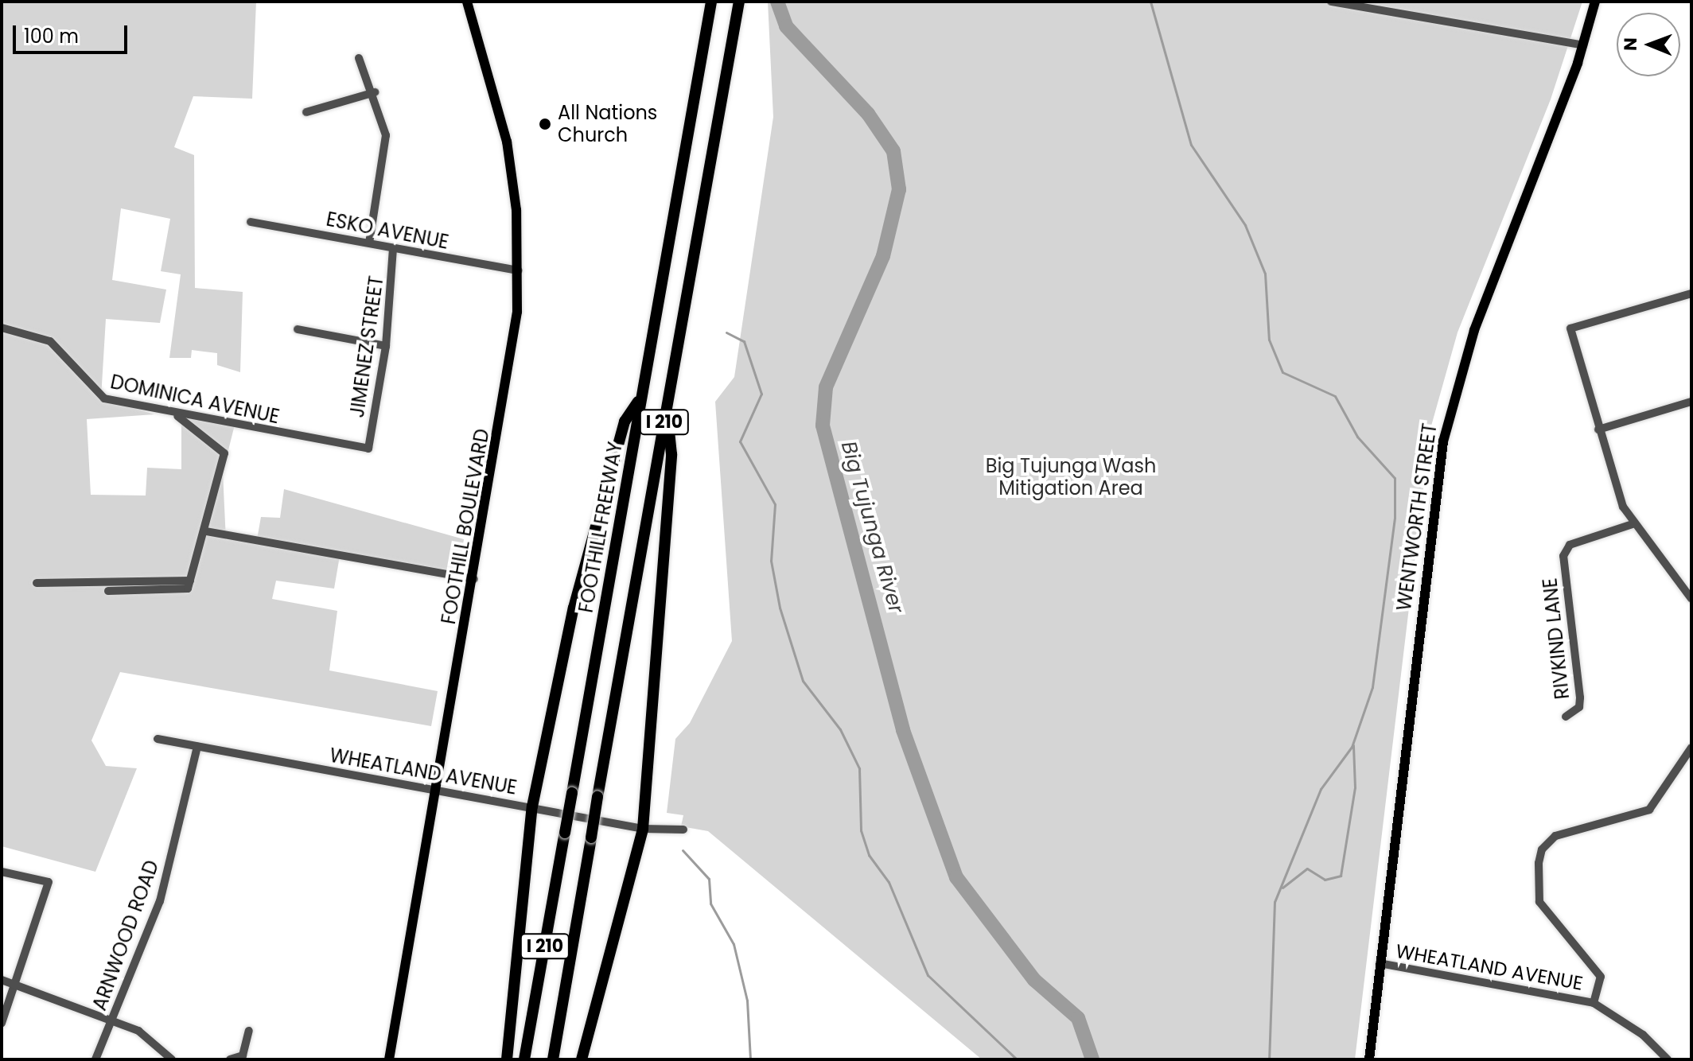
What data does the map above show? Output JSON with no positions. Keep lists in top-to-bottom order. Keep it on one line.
{"streets":{"highway":["I 210","FOOTHILL FREEWAY"],"main road":["WENTWORTH STREET","FOOTHILL BOULEVARD"],"street":["ESKO AVENUE","JIMENEZ STREET","DOMINICA AVENUE","RIVKIND LANE","WHEATLAND AVENUE","ARNWOOD ROAD"]},"crossings":[["ESKO AVENUE","JIMENEZ STREET"],["ESKO AVENUE","FOOTHILL BOULEVARD"],["JIMENEZ STREET","DOMINICA AVENUE"],["WENTWORTH STREET","WHEATLAND AVENUE"],["FOOTHILL BOULEVARD","WHEATLAND AVENUE"],["WHEATLAND AVENUE","ARNWOOD ROAD"]],"water":["Big Tujunga River"],"parks":["Big Tujunga Wash Mitigation Area"],"places":["All Nations Church"],"scale_bar":"100 m","north":"left"}
